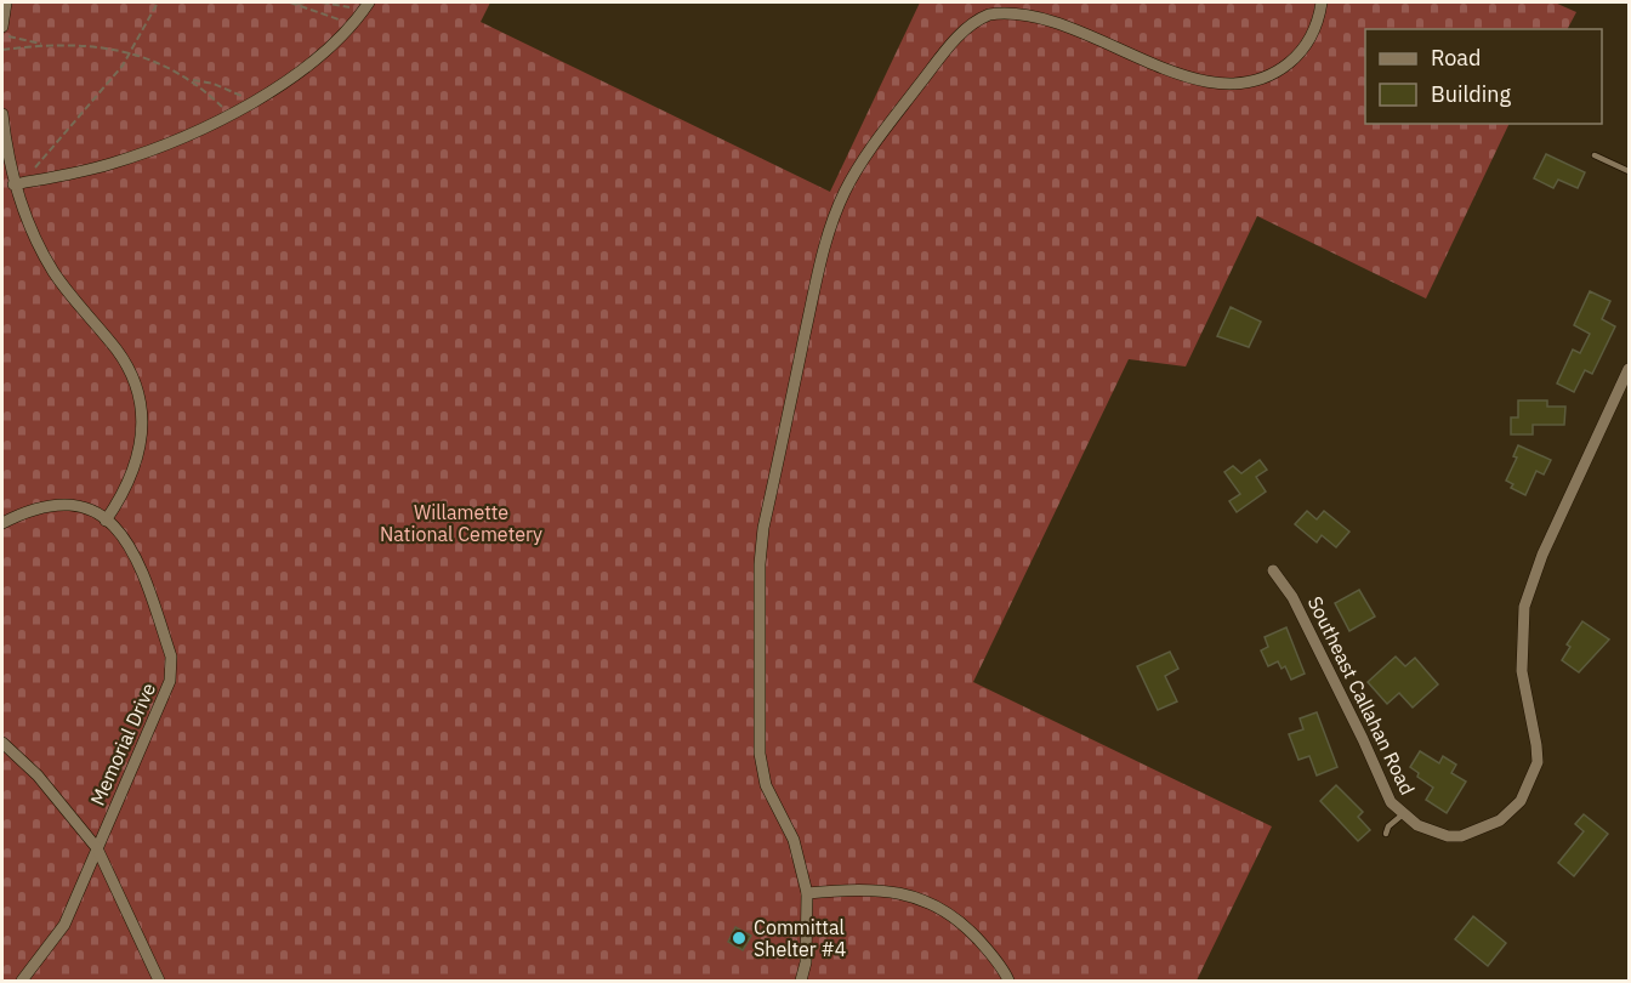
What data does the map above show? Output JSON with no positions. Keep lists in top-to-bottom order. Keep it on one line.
{"streets":{"street":["Southeast Callahan Road","Memorial Drive"]},"parks":["Willamette National Cemetery"],"places":["Committal Shelter #4"],"legend":["Road","Building"]}
